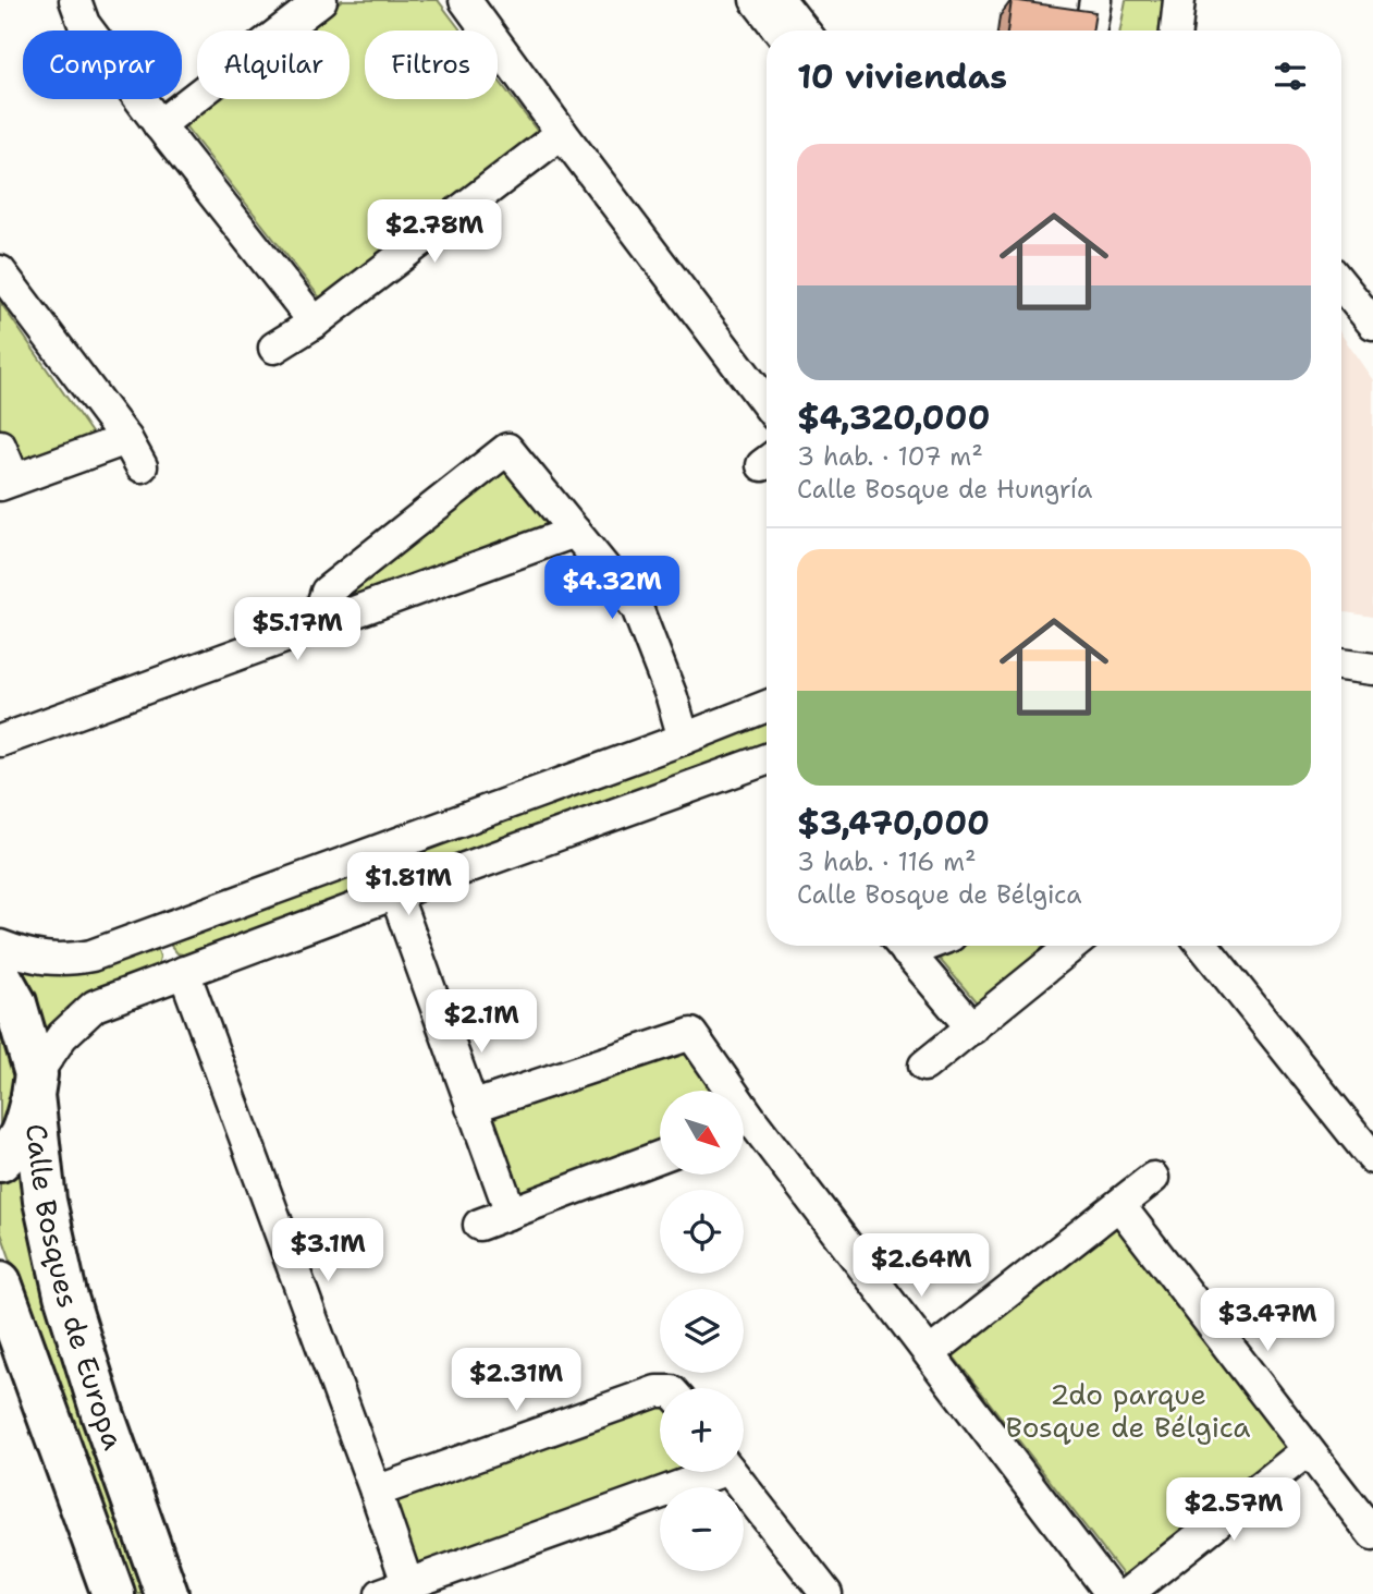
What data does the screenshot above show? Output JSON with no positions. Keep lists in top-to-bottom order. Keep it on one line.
{"streets":{"street":["Calle Bosques de Europa"]},"parks":["2do parque Bosque de Bélgica"],"north":"bottom right","page":{"chip":["Comprar","Alquilar","Filtros"],"heading":"10 viviendas","list":[{"name":"$4,320,000","note":"3 hab. · 107 m² · Calle Bosque de Hungría"},{"name":"$3,470,000","note":"3 hab. · 116 m² · Calle Bosque de Bélgica"}],"price":["$2.78M","$4.32M","$5.17M","$1.81M","$2.1M","$3.1M","$2.64M","$3.47M","$2.31M","$2.57M"],"map_buttons":["+","−"]}}
